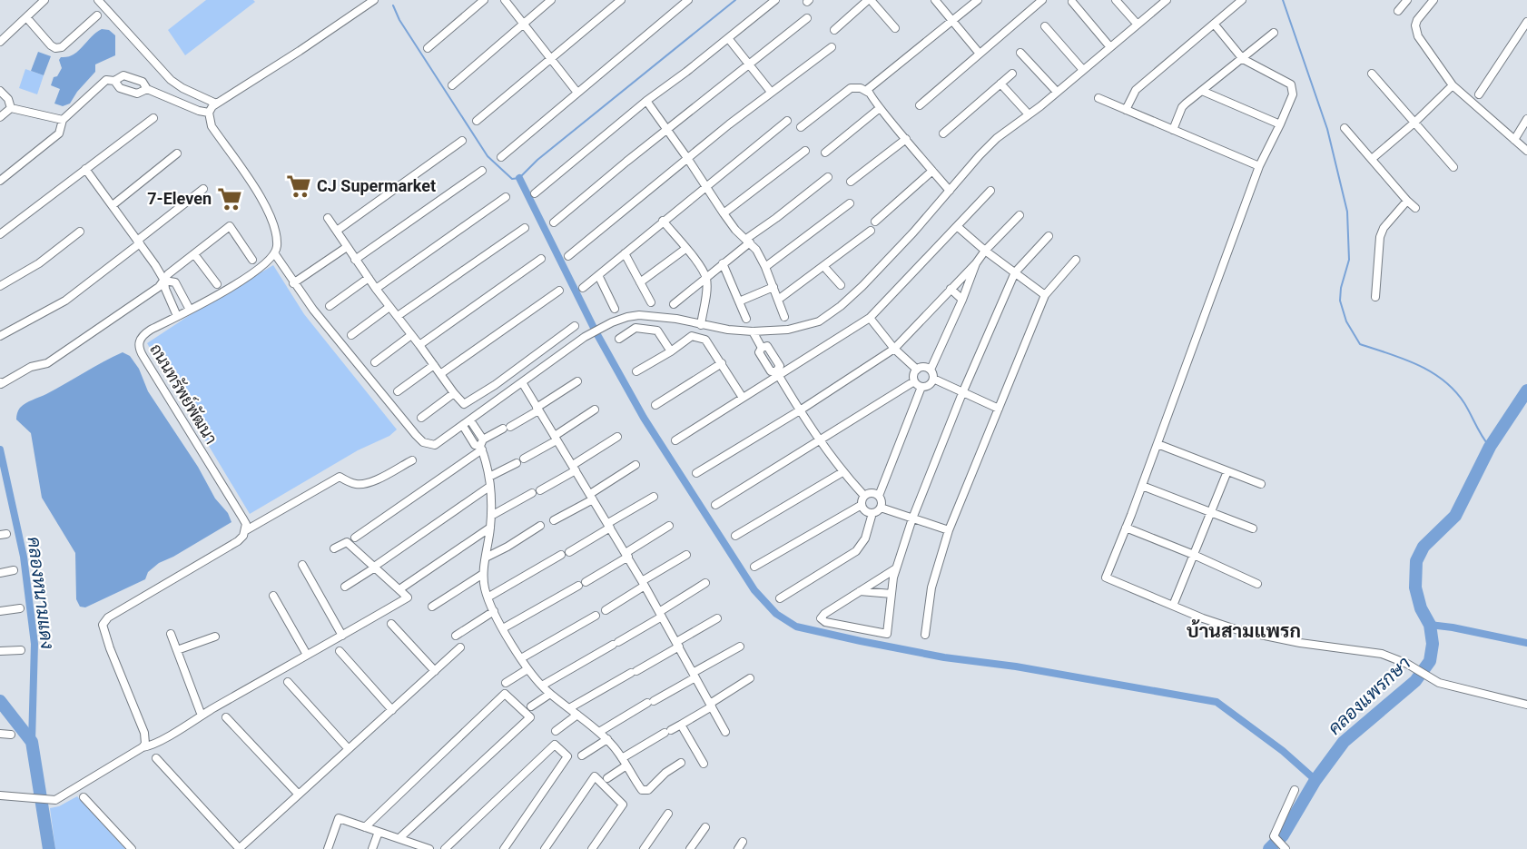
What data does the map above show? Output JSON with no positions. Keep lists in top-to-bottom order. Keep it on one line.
{"streets":{"street":["ถนนทรัพย์พัฒนา"]},"districts":["บ้านสามแพรก"],"water":["คลองหนามแดง","คลองแพรกษา"],"places":{"supermarket":["CJ Supermarket","7-Eleven"]}}
